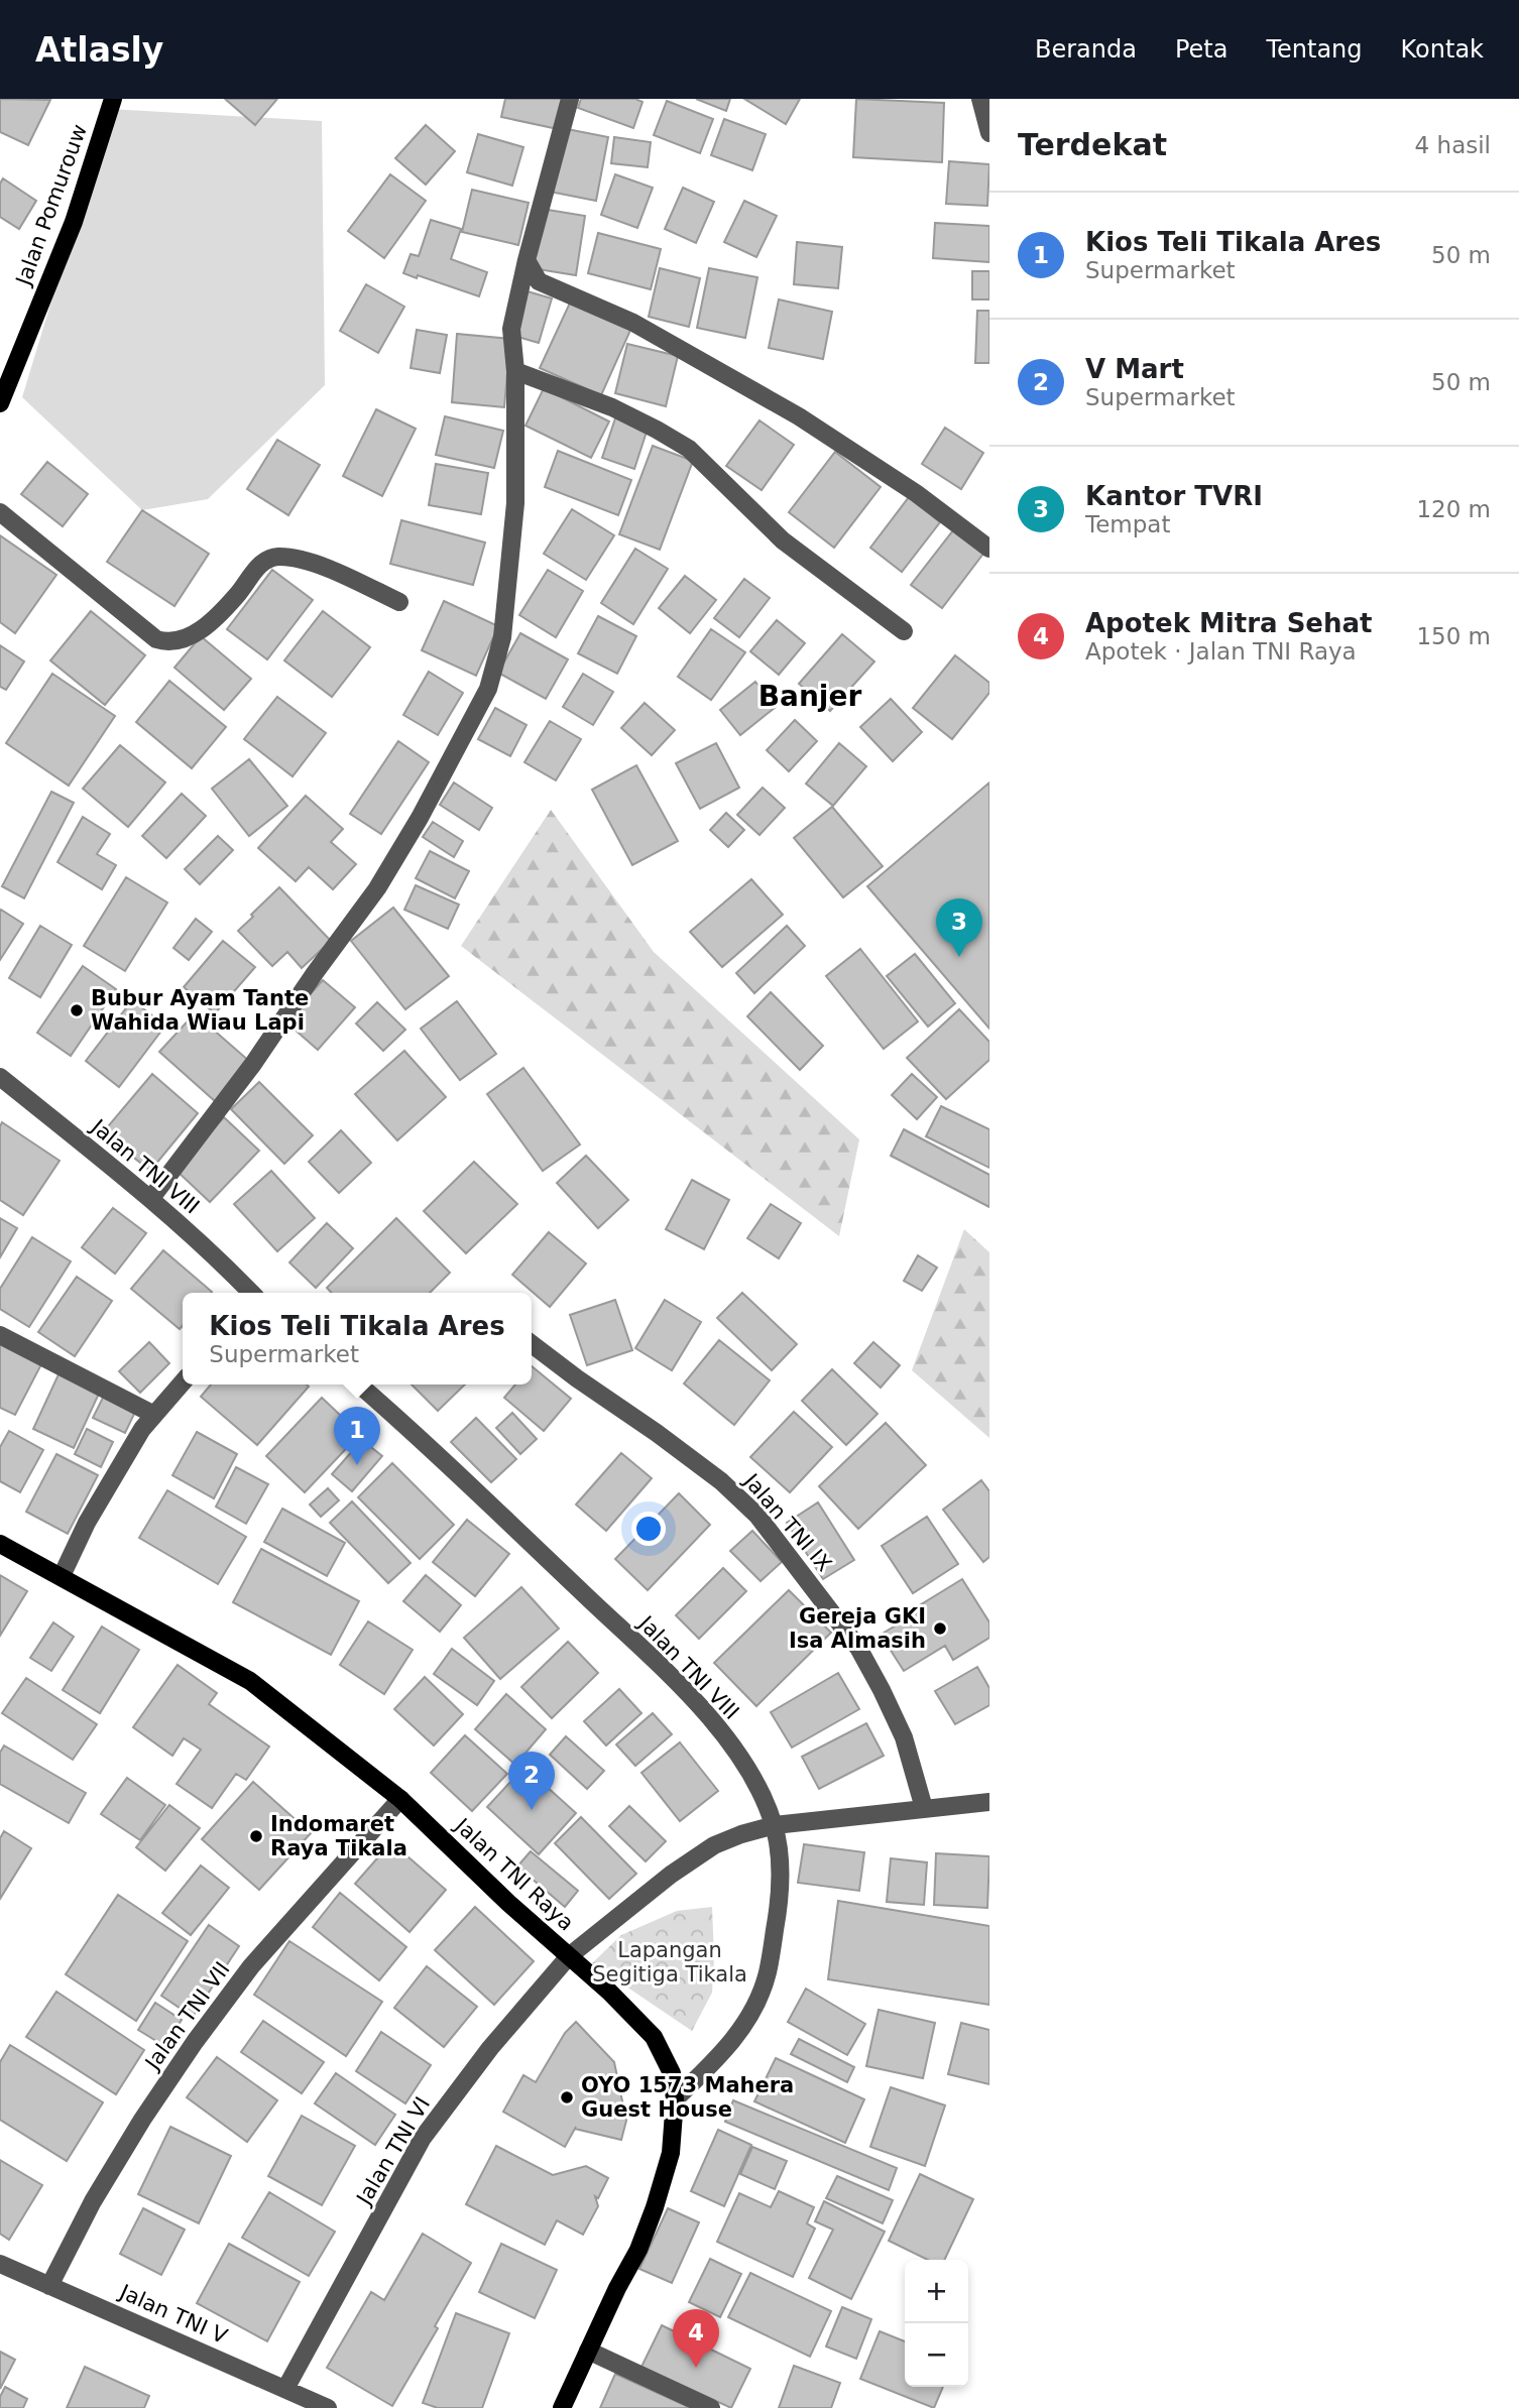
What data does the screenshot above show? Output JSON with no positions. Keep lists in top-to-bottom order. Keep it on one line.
{"streets":{"main road":["Jalan Pomurouw","Jalan TNI Raya"],"street":["Jalan TNI VIII","Jalan TNI IX","Jalan TNI VII","Jalan TNI VI","Jalan TNI V"]},"crossings":[["Jalan TNI VIII","Jalan TNI Raya"],["Jalan TNI VIII","Jalan TNI VI"],["Jalan TNI IX","Jalan TNI VI"],["Jalan TNI Raya","Jalan TNI VII"],["Jalan TNI Raya","Jalan TNI VI"],["Jalan TNI VII","Jalan TNI V"],["Jalan TNI VI","Jalan TNI V"]],"districts":["Banjer"],"parks":["Lapangan Segitiga Tikala"],"places":["Bubur Ayam Tante Wahida Wiau Lapi","Gereja GKI Isa Almasih","Indomaret Raya Tikala","OYO 1573 Mahera Guest House"],"page":{"header":"Atlasly","nav":["Beranda","Peta","Tentang","Kontak"],"heading":["Terdekat","4 hasil"],"list":[{"mark":"1","name":"Kios Teli Tikala Ares","note":"Supermarket","value":"50 m"},{"mark":"2","name":"V Mart","note":"Supermarket","value":"50 m"},{"mark":"3","name":"Kantor TVRI","note":"Tempat","value":"120 m"},{"mark":"4","name":"Apotek Mitra Sehat","note":"Apotek · Jalan TNI Raya","value":"150 m"}],"pins":["3","1","2","4"],"popup":["Kios Teli Tikala Ares","Supermarket"],"map_buttons":["+","−"]}}
